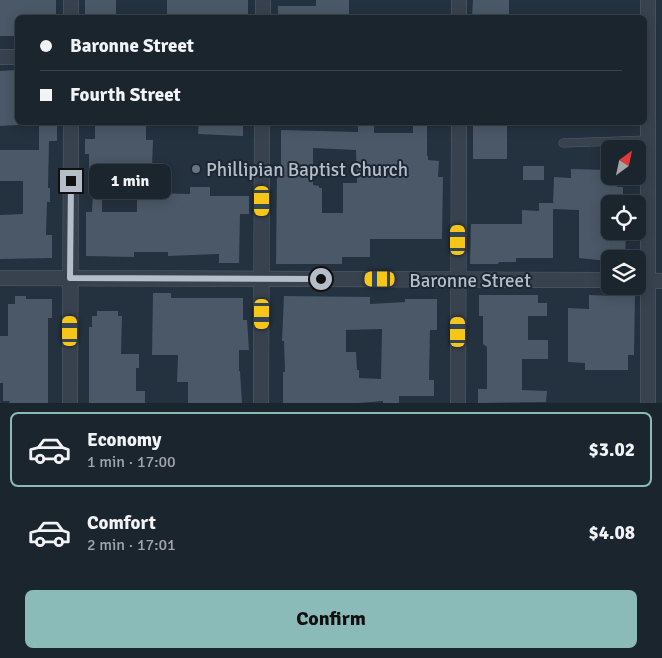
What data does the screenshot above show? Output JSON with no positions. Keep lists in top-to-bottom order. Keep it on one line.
{"streets":{"street":["Baronne Street"]},"places":["Phillipian Baptist Church"],"north":"top right","page":{"banner":["Baronne Street","Fourth Street"],"bubble":"1 min","list":[{"name":"Economy","note":"1 min · 17:00","value":"$3.02"},{"name":"Comfort","note":"2 min · 17:01","value":"$4.08"}],"buttons":"Confirm"}}
